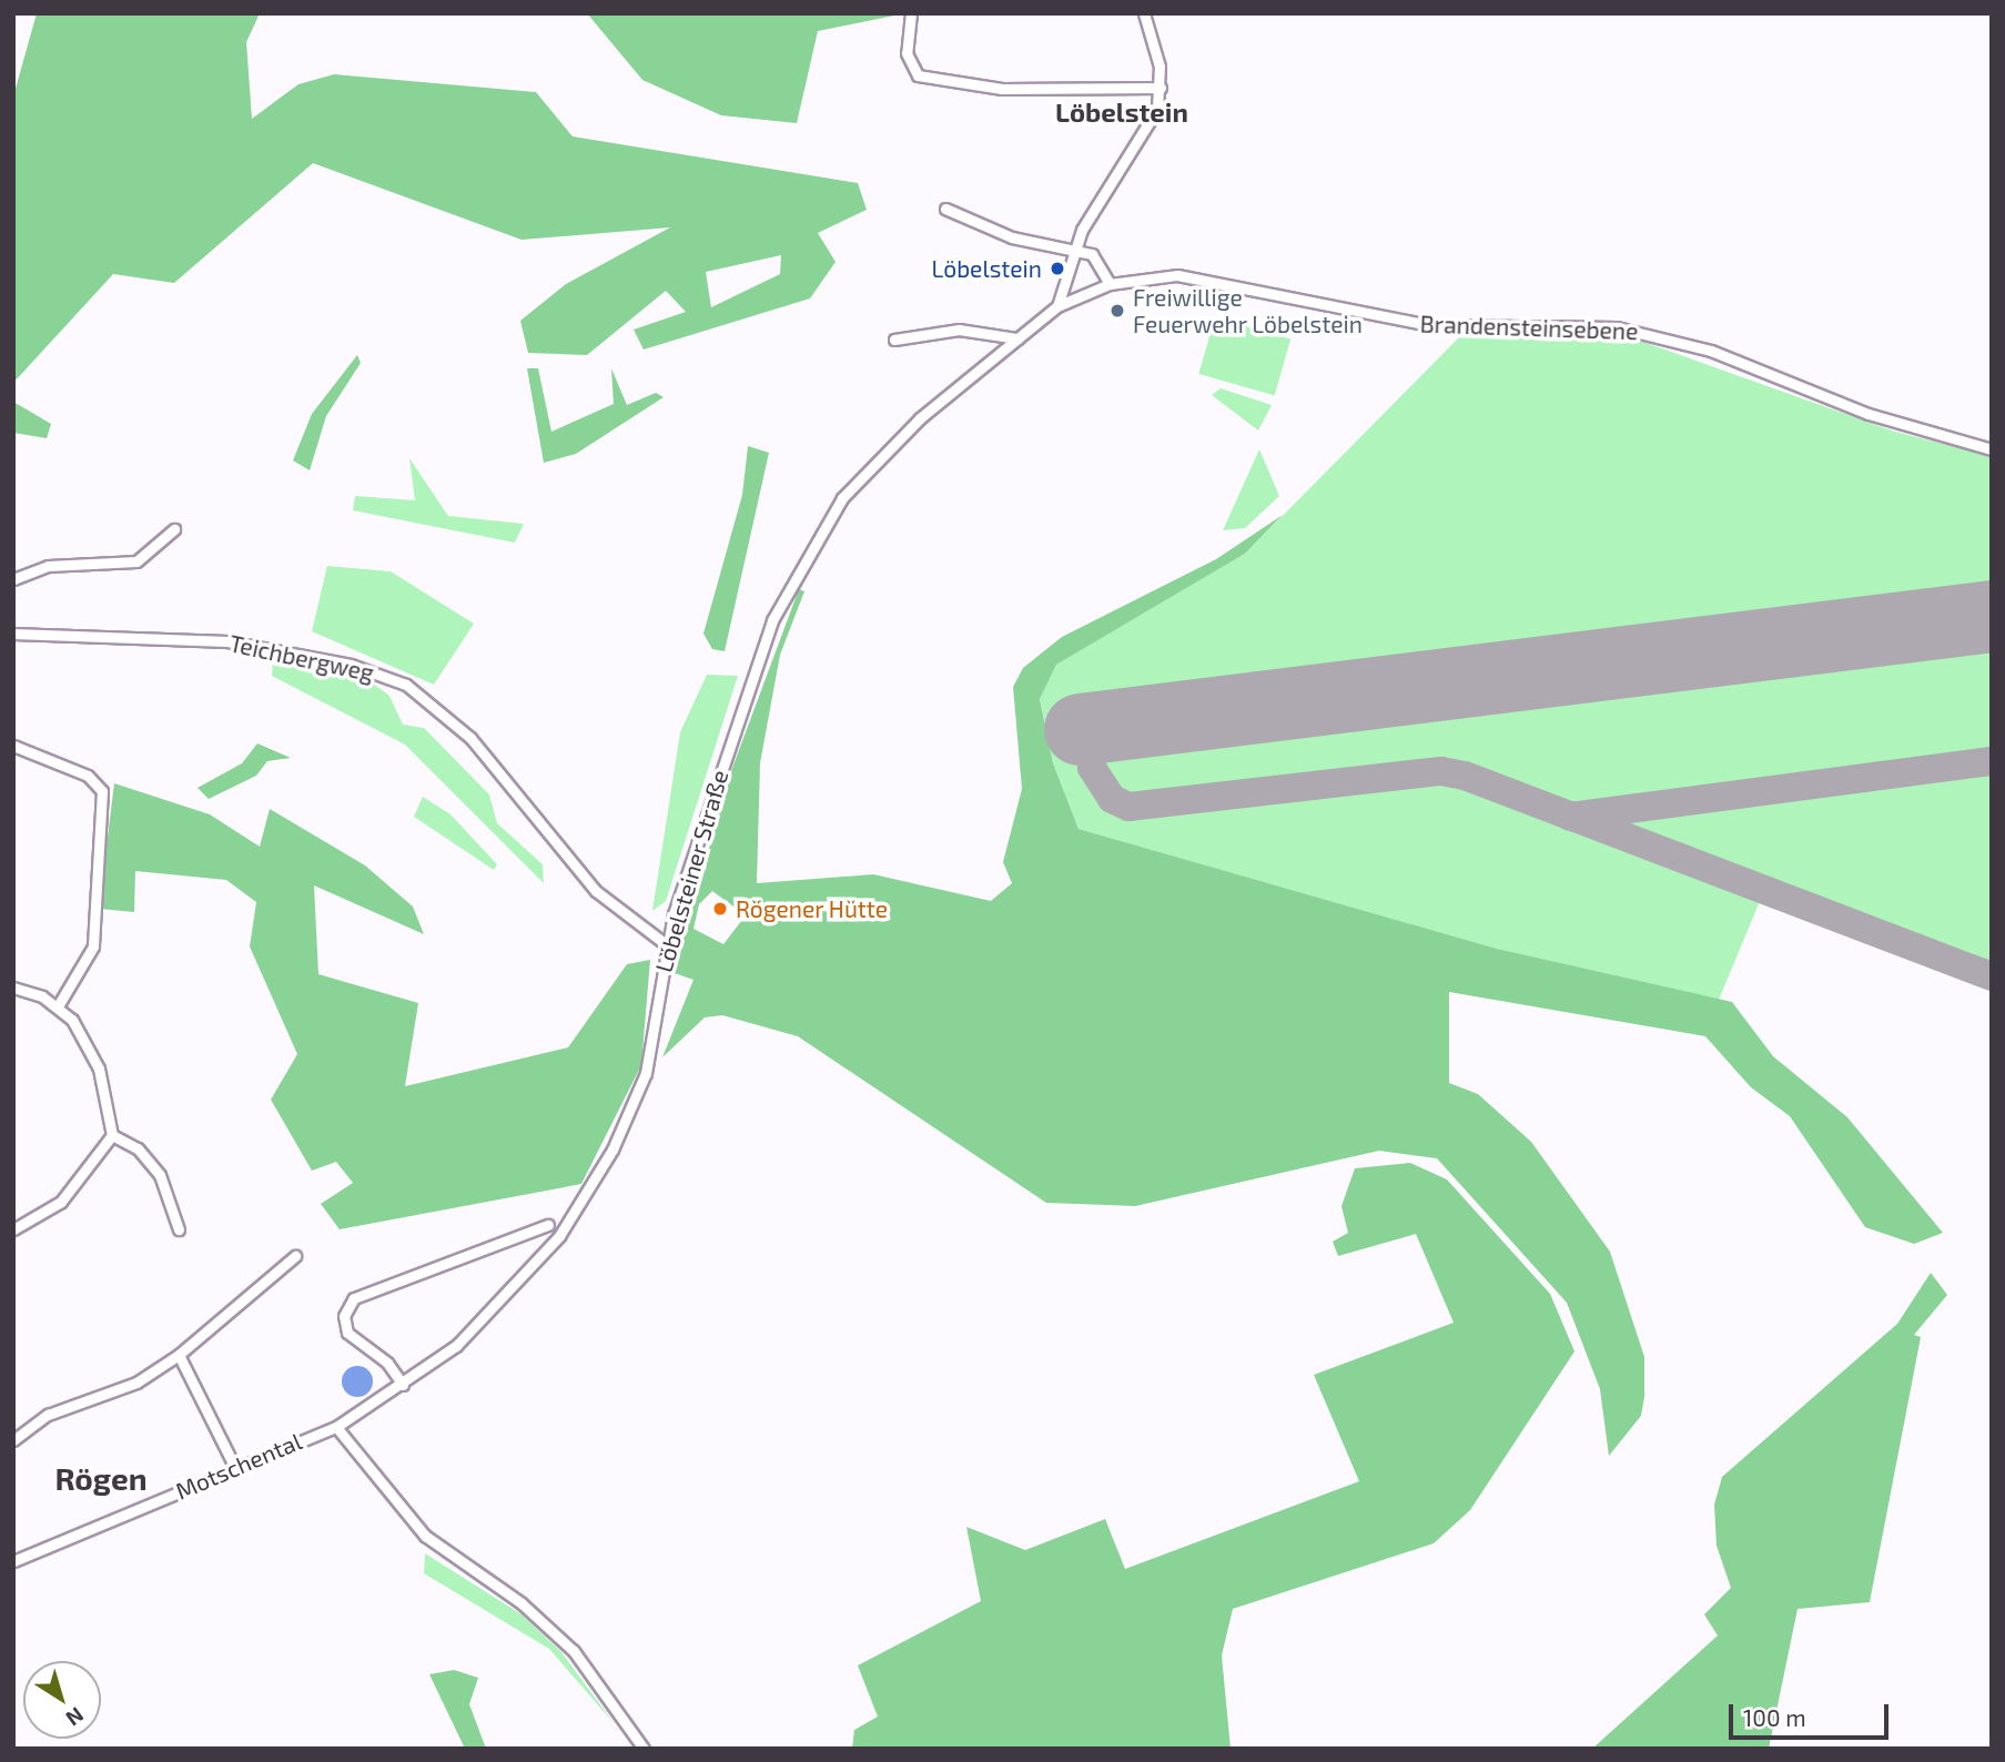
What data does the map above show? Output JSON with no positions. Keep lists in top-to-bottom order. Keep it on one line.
{"streets":{"street":["Brandensteinsebene","Teichbergweg","Löbelsteiner Straße","Motschental"]},"crossings":[["Brandensteinsebene","Löbelsteiner Straße"],["Teichbergweg","Löbelsteiner Straße"],["Löbelsteiner Straße","Motschental"]],"districts":["Löbelstein","Rögen"],"places":["Löbelstein","Freiwillige Feuerwehr Löbelstein","Rögener Hütte"],"scale_bar":"100 m","north":"bottom right"}
